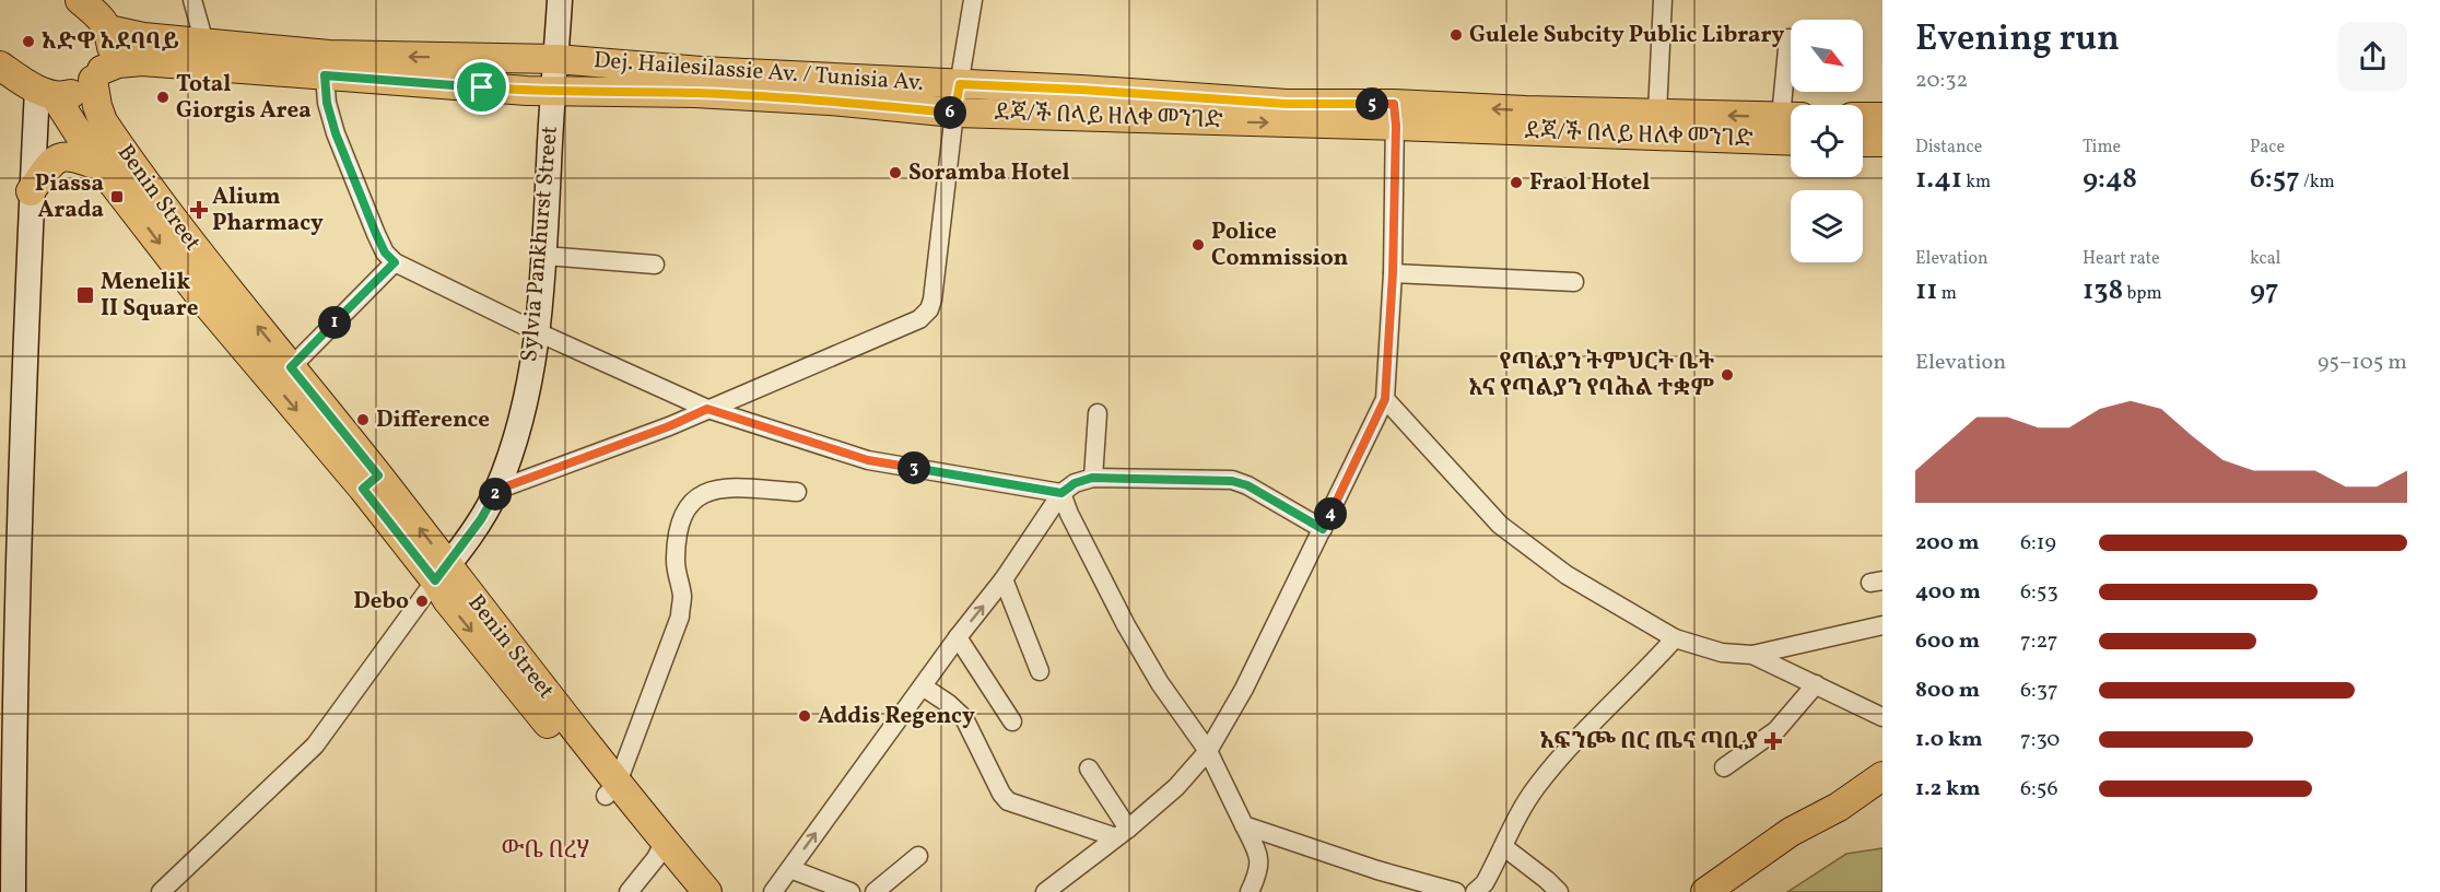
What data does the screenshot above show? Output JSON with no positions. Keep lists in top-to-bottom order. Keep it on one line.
{"streets":{"main road":["Dej. Hailesilassie Av. / Tunisia Av.","ደጃ/ች በላይ ዘለቀ መንገድ","Benin Street","Sylvia Pankhurst Street"]},"crossings":[["Dej. Hailesilassie Av. / Tunisia Av.","ደጃ/ች በላይ ዘለቀ መንገድ"],["Dej. Hailesilassie Av. / Tunisia Av.","Sylvia Pankhurst Street"],["ደጃ/ች በላይ ዘለቀ መንገድ","Benin Street"],["ደጃ/ች በላይ ዘለቀ መንገድ","Sylvia Pankhurst Street"],["Benin Street","Sylvia Pankhurst Street"]],"one_way":["Dej. Hailesilassie Av. / Tunisia Av."],"districts":["ውቤ በረሃ"],"places":{"other":["Gulele Subcity Public Library","አድዋ አደባባይ","Total Giorgis Area","Soramba Hotel","Fraol Hotel","Police Commission","የጣልያን ትምህርት ቤት እና የጣልያን የባሕል ተቋም","Difference","Debo","Addis Regency"],"transit":["Piassa Arada","Menelik II Square"],"health":["Alium Pharmacy","አፍንጮ በር ጤና ጣቢያ"]},"north":"bottom right","page":{"heading":["Evening run","20:32"],"pins":["5","6","1","3","2","4"],"stats":[["Distance","1.41 km"],["Time","9:48"],["Pace","6:57 /km"],["Elevation","11 m"],["Heart rate","138 bpm"],["kcal","97"]],"chart":["Elevation","95–105 m"],"list":[{"name":"200 m","note":"6:19"},{"name":"400 m","note":"6:53"},{"name":"600 m","note":"7:27"},{"name":"800 m","note":"6:37"},{"name":"1.0 km","note":"7:30"},{"name":"1.2 km","note":"6:56"}]}}
